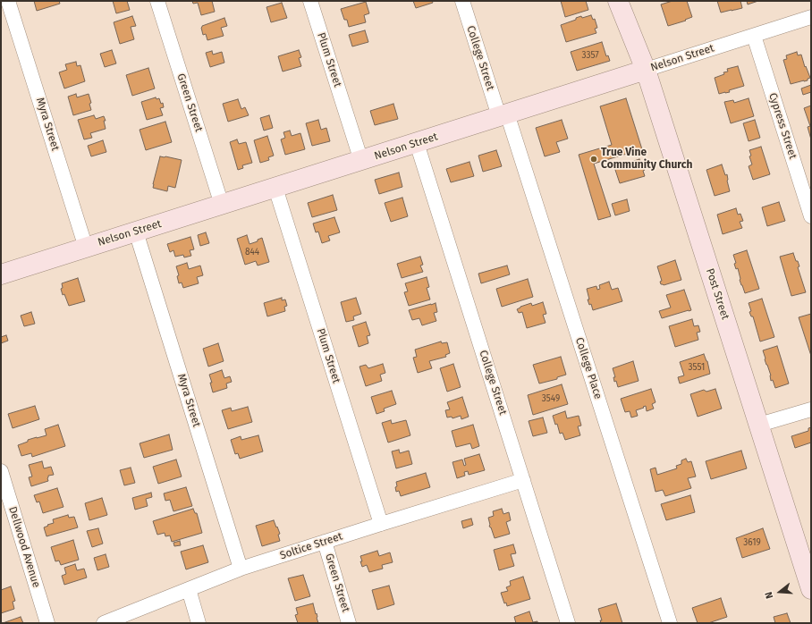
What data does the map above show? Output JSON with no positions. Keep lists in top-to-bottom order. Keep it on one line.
{"streets":{"street":["College Street","Nelson Street","Plum Street","Green Street","Myra Street","Cypress Street","Post Street","College Place","Soltice Street","Dellwood Avenue"]},"crossings":[["College Street","Nelson Street"],["College Street","College Place"],["College Street","Soltice Street"],["Nelson Street","Plum Street"],["Nelson Street","Green Street"],["Nelson Street","Myra Street"],["Nelson Street","Cypress Street"],["Nelson Street","Post Street"],["Nelson Street","College Place"],["Plum Street","Soltice Street"],["Green Street","Soltice Street"],["Myra Street","Soltice Street"]],"places":["True Vine Community Church"],"house_numbers":["3357","844","3551","3549","3619"],"north":"left"}
